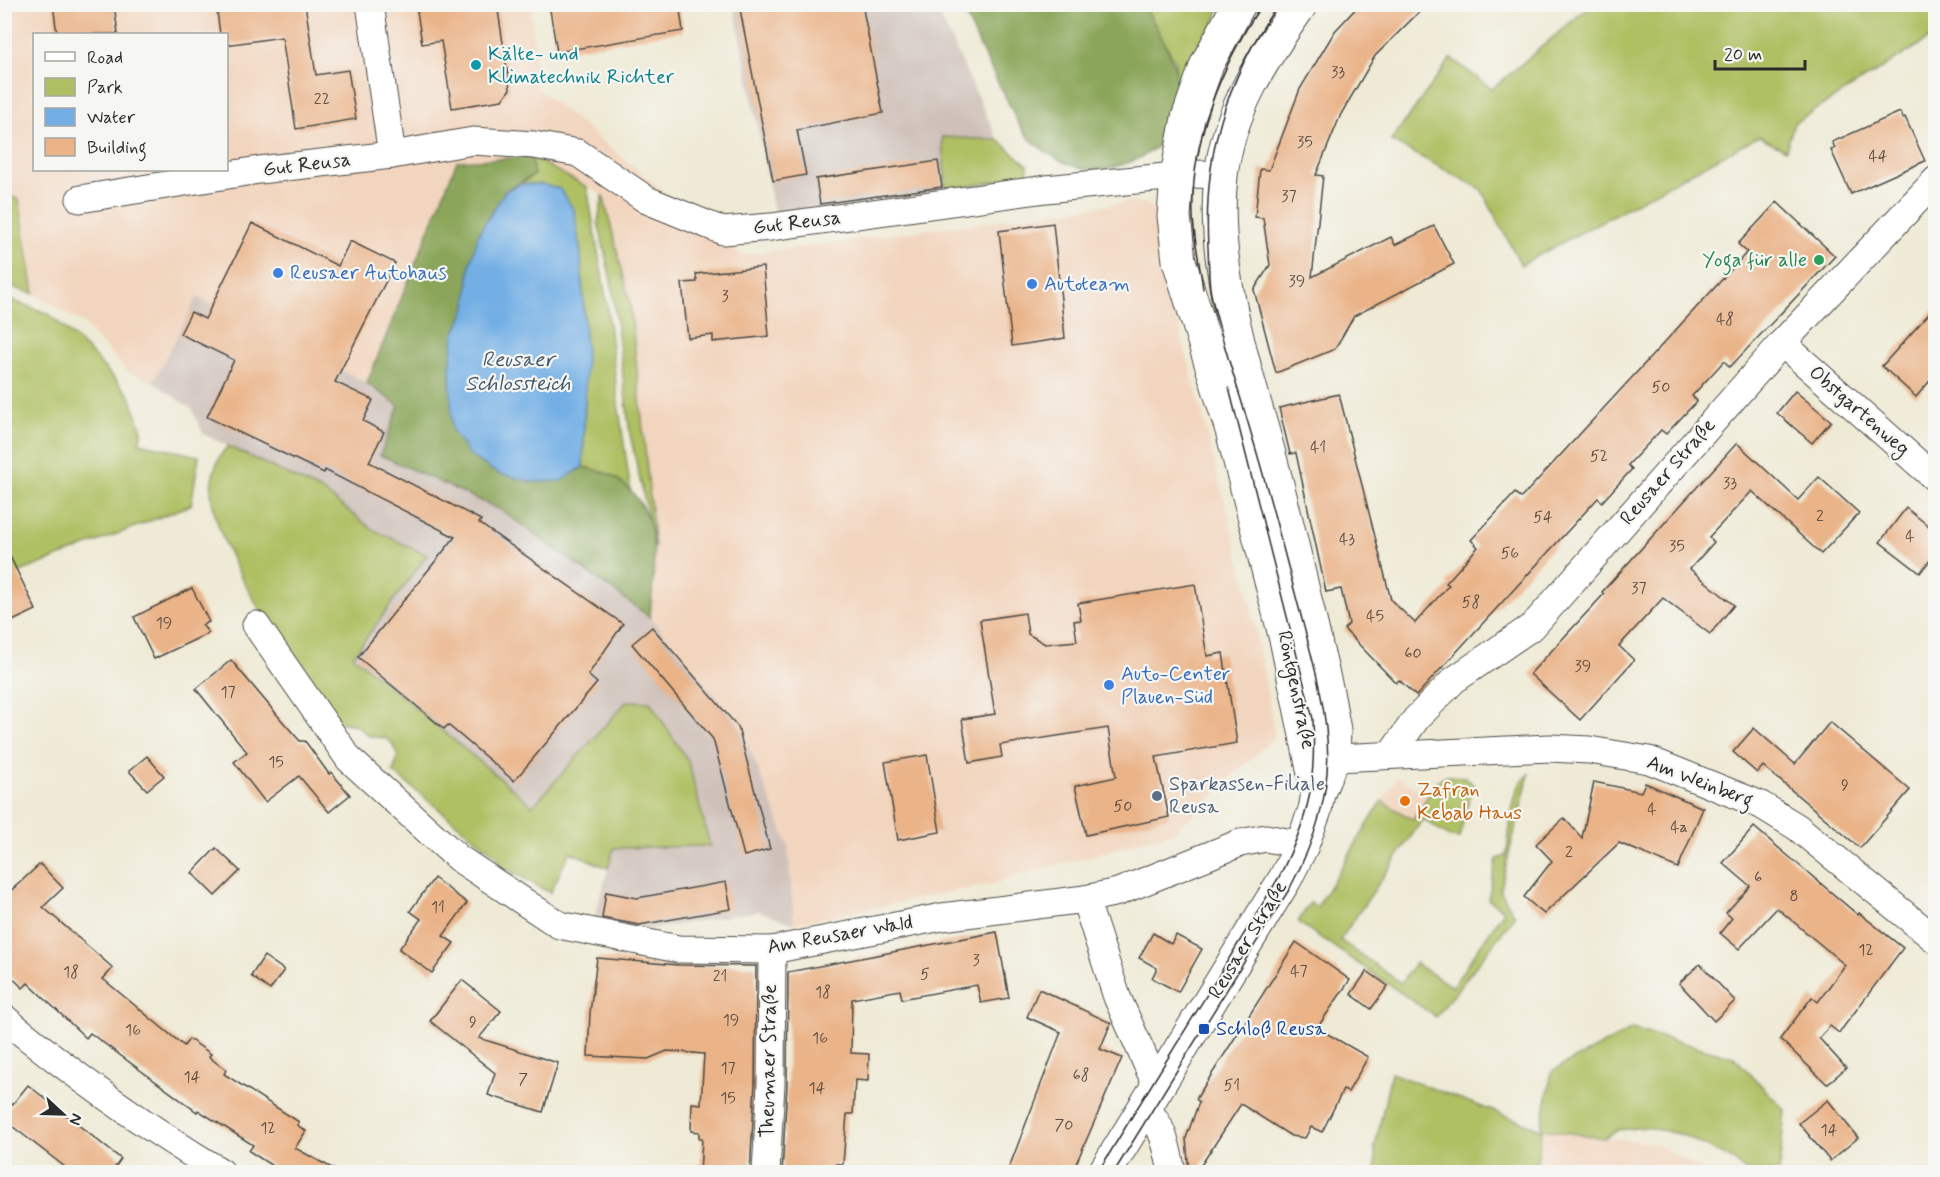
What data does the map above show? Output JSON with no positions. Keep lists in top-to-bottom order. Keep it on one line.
{"streets":{"street":["Gut Reusa","Obstgartenweg","Reusaer Straße","Röntgenstraße","Am Weinberg","Am Reusaer Wald","Theumaer Straße"]},"crossings":[["Gut Reusa","Röntgenstraße"],["Obstgartenweg","Reusaer Straße"],["Reusaer Straße","Röntgenstraße"],["Reusaer Straße","Am Weinberg"],["Reusaer Straße","Am Reusaer Wald"],["Röntgenstraße","Am Weinberg"],["Am Reusaer Wald","Theumaer Straße"]],"water":["Reusaer Schlossteich"],"places":{"other":["Kälte- und Klimatechnik Richter","Yoga für alle","Reusaer Autohaus","Autoteam","Auto-Center Plauen-Süd","Sparkassen-Filiale Reusa","Zafran Kebab Haus"],"transit":["Schloß Reusa"]},"house_numbers":["33","22","35","44","37","39","3","48","50","41","52","33","2","54","4","43","35","56","37","58","45","19","60","39","17","15","9","50","4","4a","2","6","8","11","12","3","47","18","5","21","18","19","9","16","16","17","68","14","7","51","14","15","70","12","14"],"legend":["Road","Park","Water","Building"],"scale_bar":"20 m","north":"right"}
